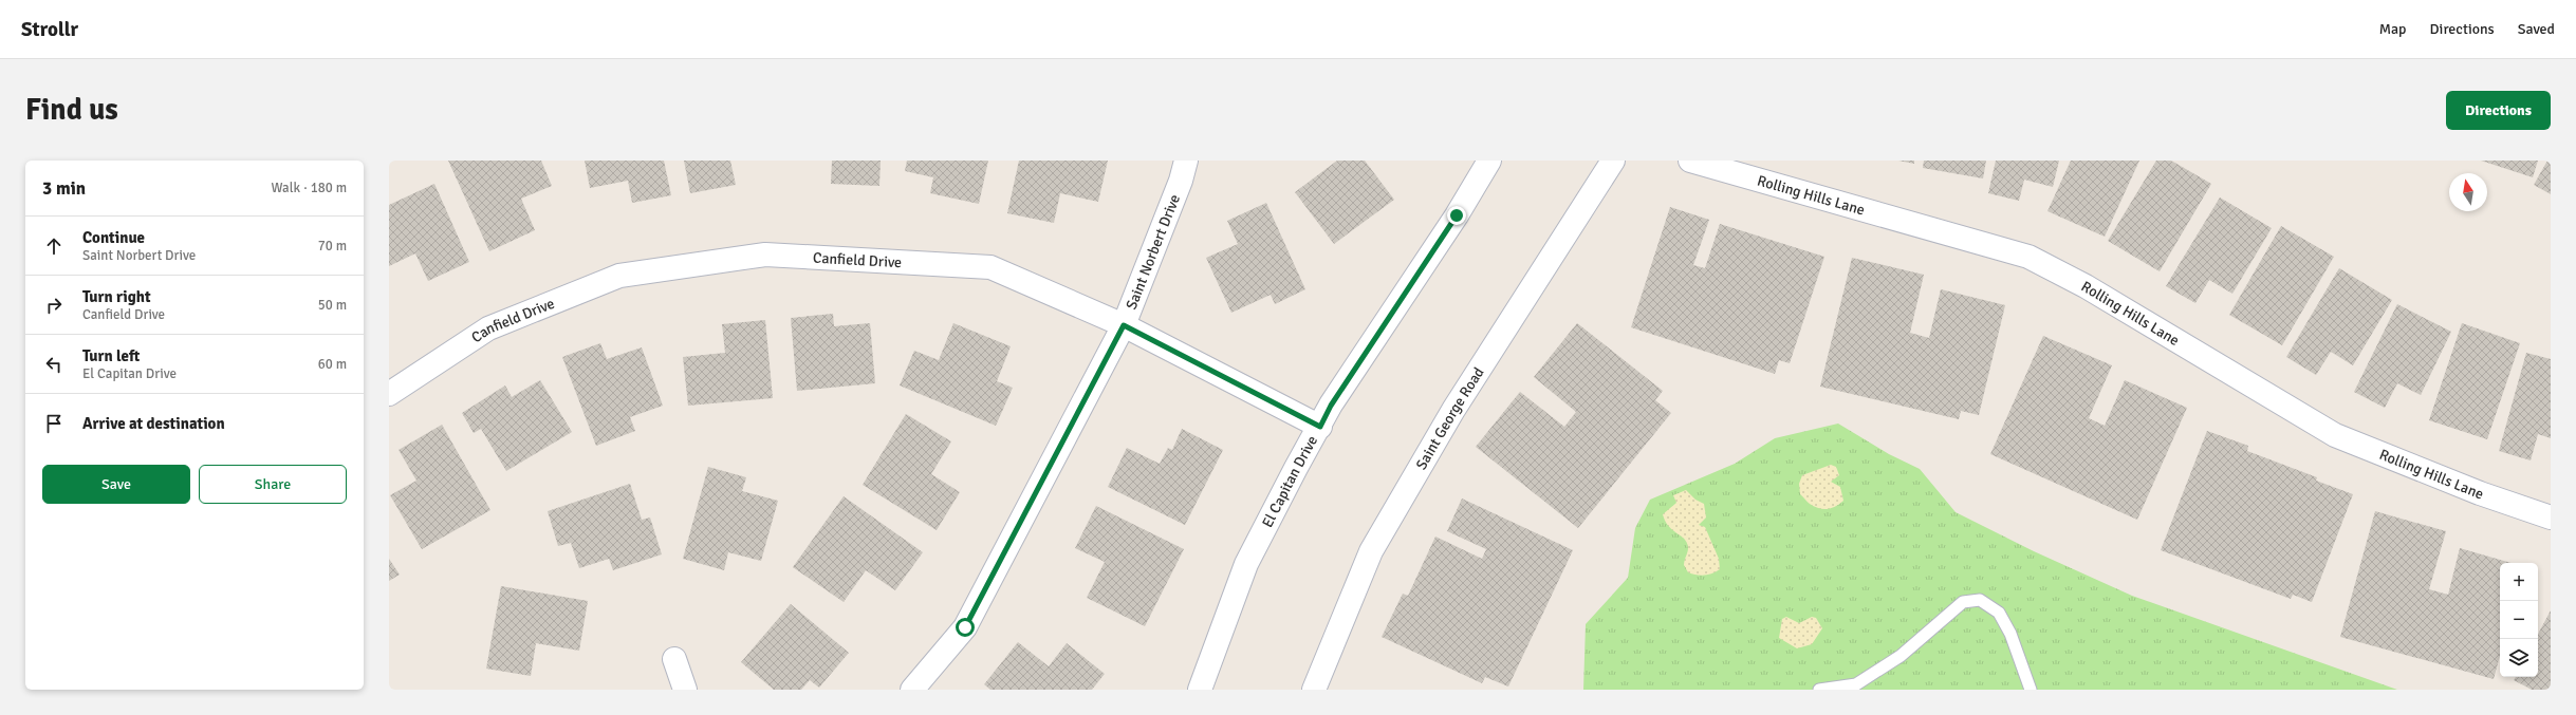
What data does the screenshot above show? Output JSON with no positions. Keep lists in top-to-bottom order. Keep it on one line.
{"streets":{"street":["Rolling Hills Lane","Saint Norbert Drive","Canfield Drive","Saint George Road","El Capitan Drive"]},"crossings":[["Saint Norbert Drive","Canfield Drive"],["Canfield Drive","El Capitan Drive"]],"north":"top","page":{"header":"Strollr","nav":["Map","Directions","Saved"],"buttons":["Directions",["Save","Share"]],"title":"Find us","heading":["3 min","Walk · 180 m"],"list":[["Continue","Saint Norbert Drive","70 m"],["Turn right","Canfield Drive","50 m"],["Turn left","El Capitan Drive","60 m"],"Arrive at destination"],"map_buttons":["+","−"]}}
